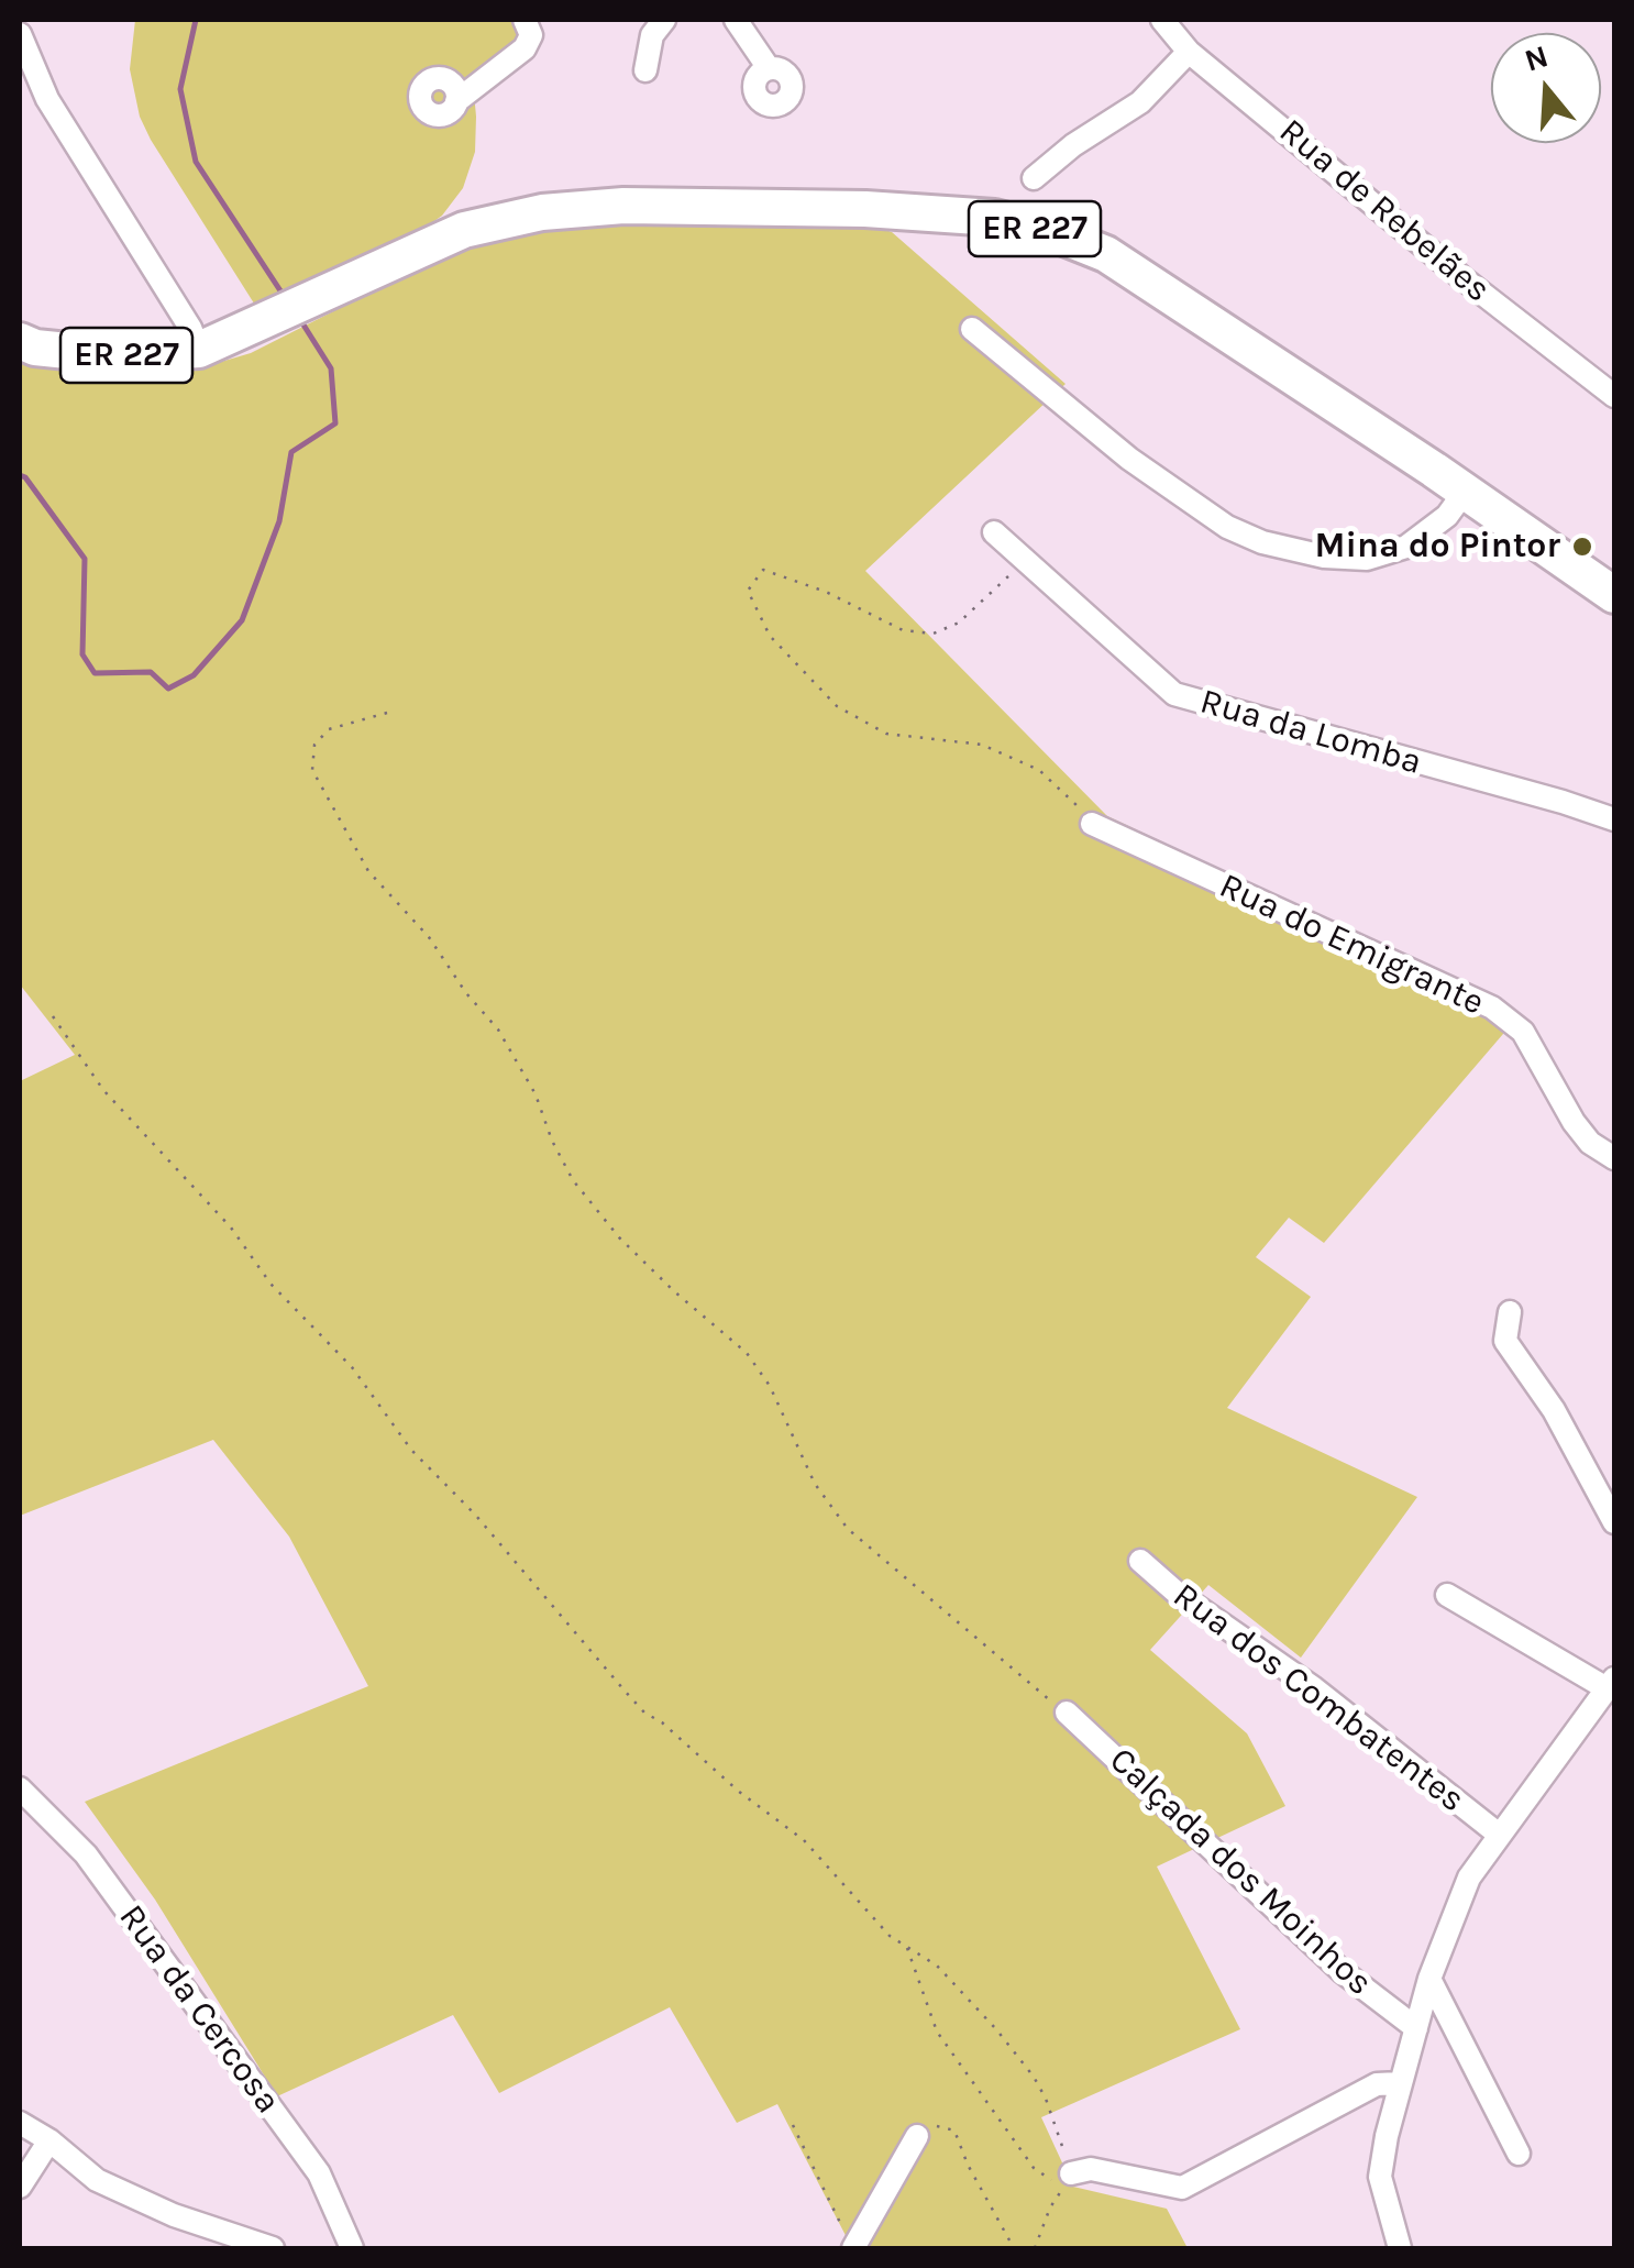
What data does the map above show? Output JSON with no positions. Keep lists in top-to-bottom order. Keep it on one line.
{"streets":{"main road":["ER 227"],"street":["Rua de Rebelães","Rua da Lomba","Rua do Emigrante","Rua dos Combatentes","Calçada dos Moinhos","Rua da Cercosa"]},"places":["Mina do Pintor"],"north":"top"}
